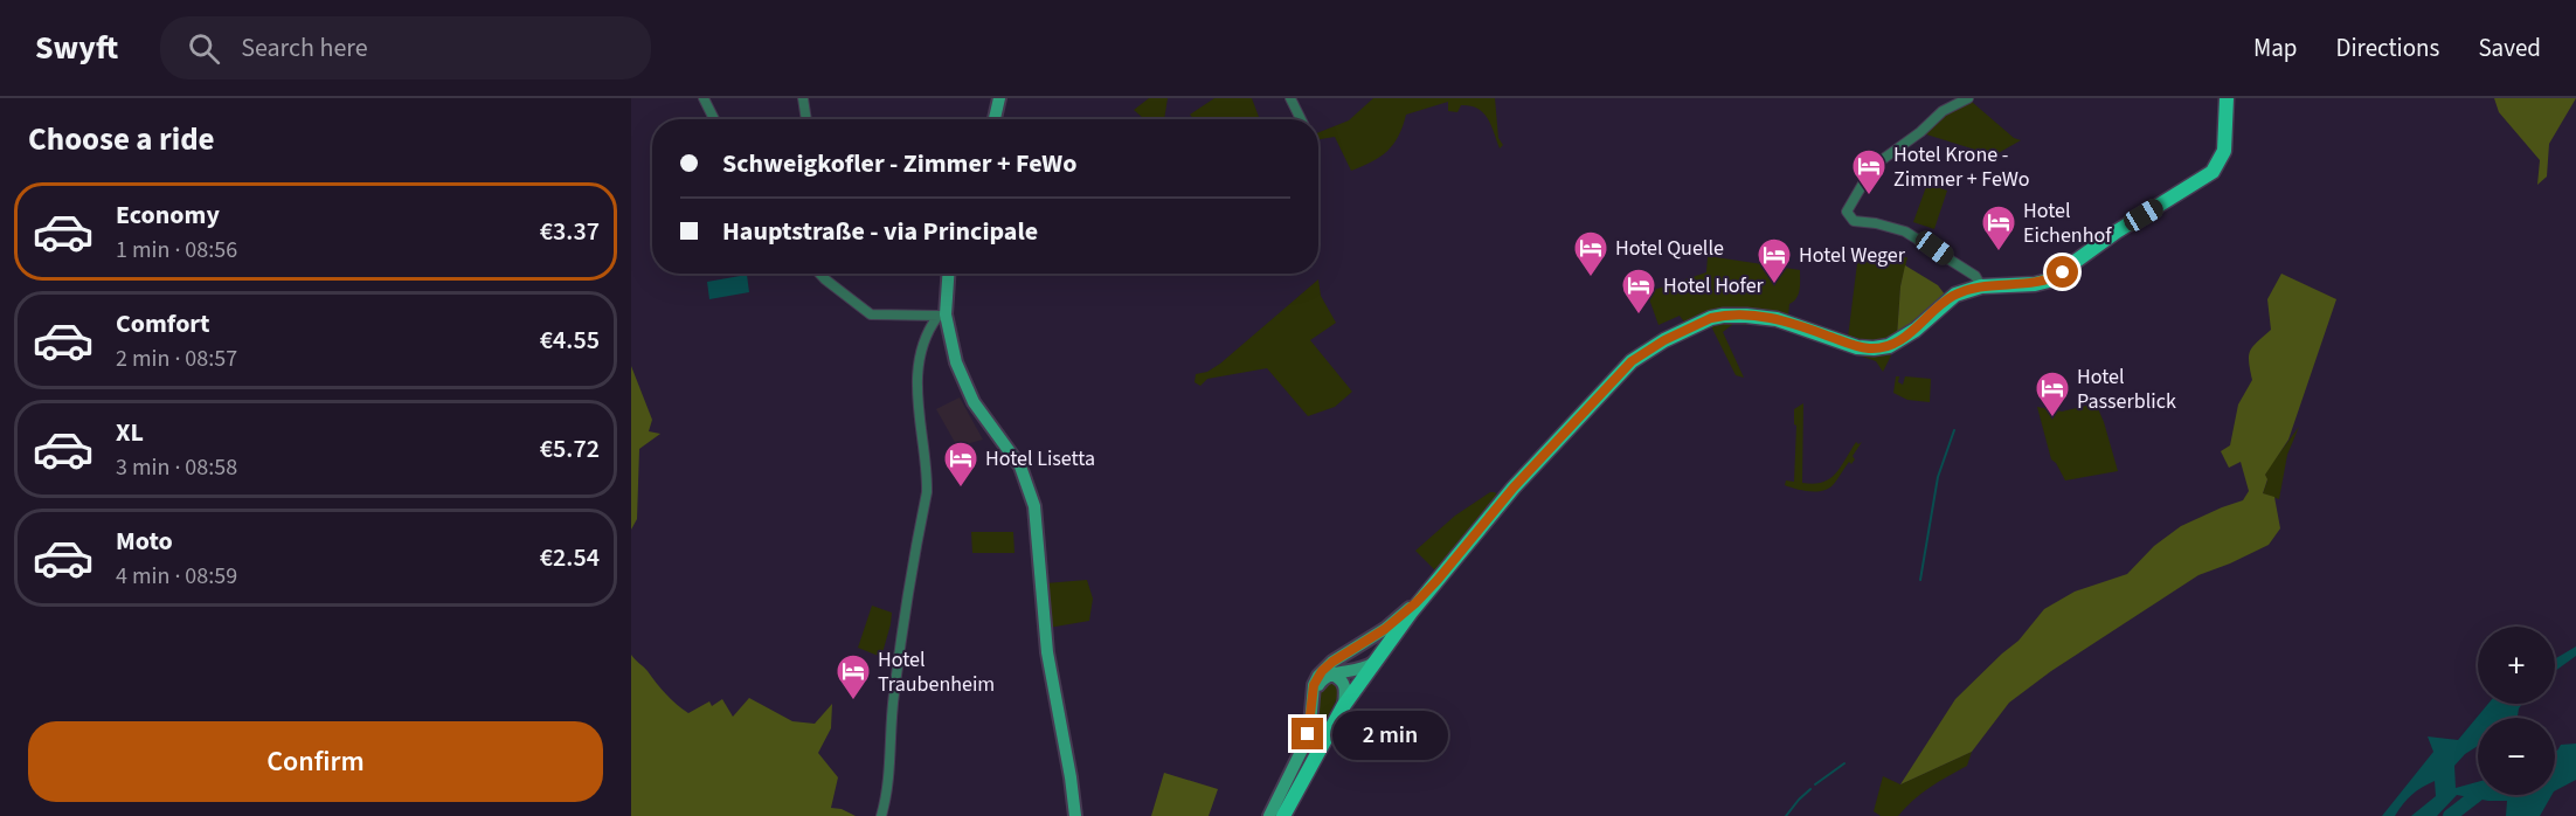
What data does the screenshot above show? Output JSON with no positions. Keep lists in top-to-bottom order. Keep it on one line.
{"places":{"hotel":["Hotel Krone - Zimmer + FeWo","Hotel Eichenhof","Hotel Quelle","Hotel Weger","Hotel Hofer","Hotel Passerblick","Hotel Lisetta","Hotel Traubenheim"]},"page":{"header":"Swyft","search":"Search here","nav":["Map","Directions","Saved"],"heading":"Choose a ride","banner":["Schweigkofler - Zimmer + FeWo","Hauptstraße - via Principale"],"list":[{"name":"Economy","note":"1 min · 08:56","value":"€3.37"},{"name":"Comfort","note":"2 min · 08:57","value":"€4.55"},{"name":"XL","note":"3 min · 08:58","value":"€5.72"},{"name":"Moto","note":"4 min · 08:59","value":"€2.54"}],"map_buttons":["+","−"],"buttons":"Confirm","bubble":"2 min"}}
